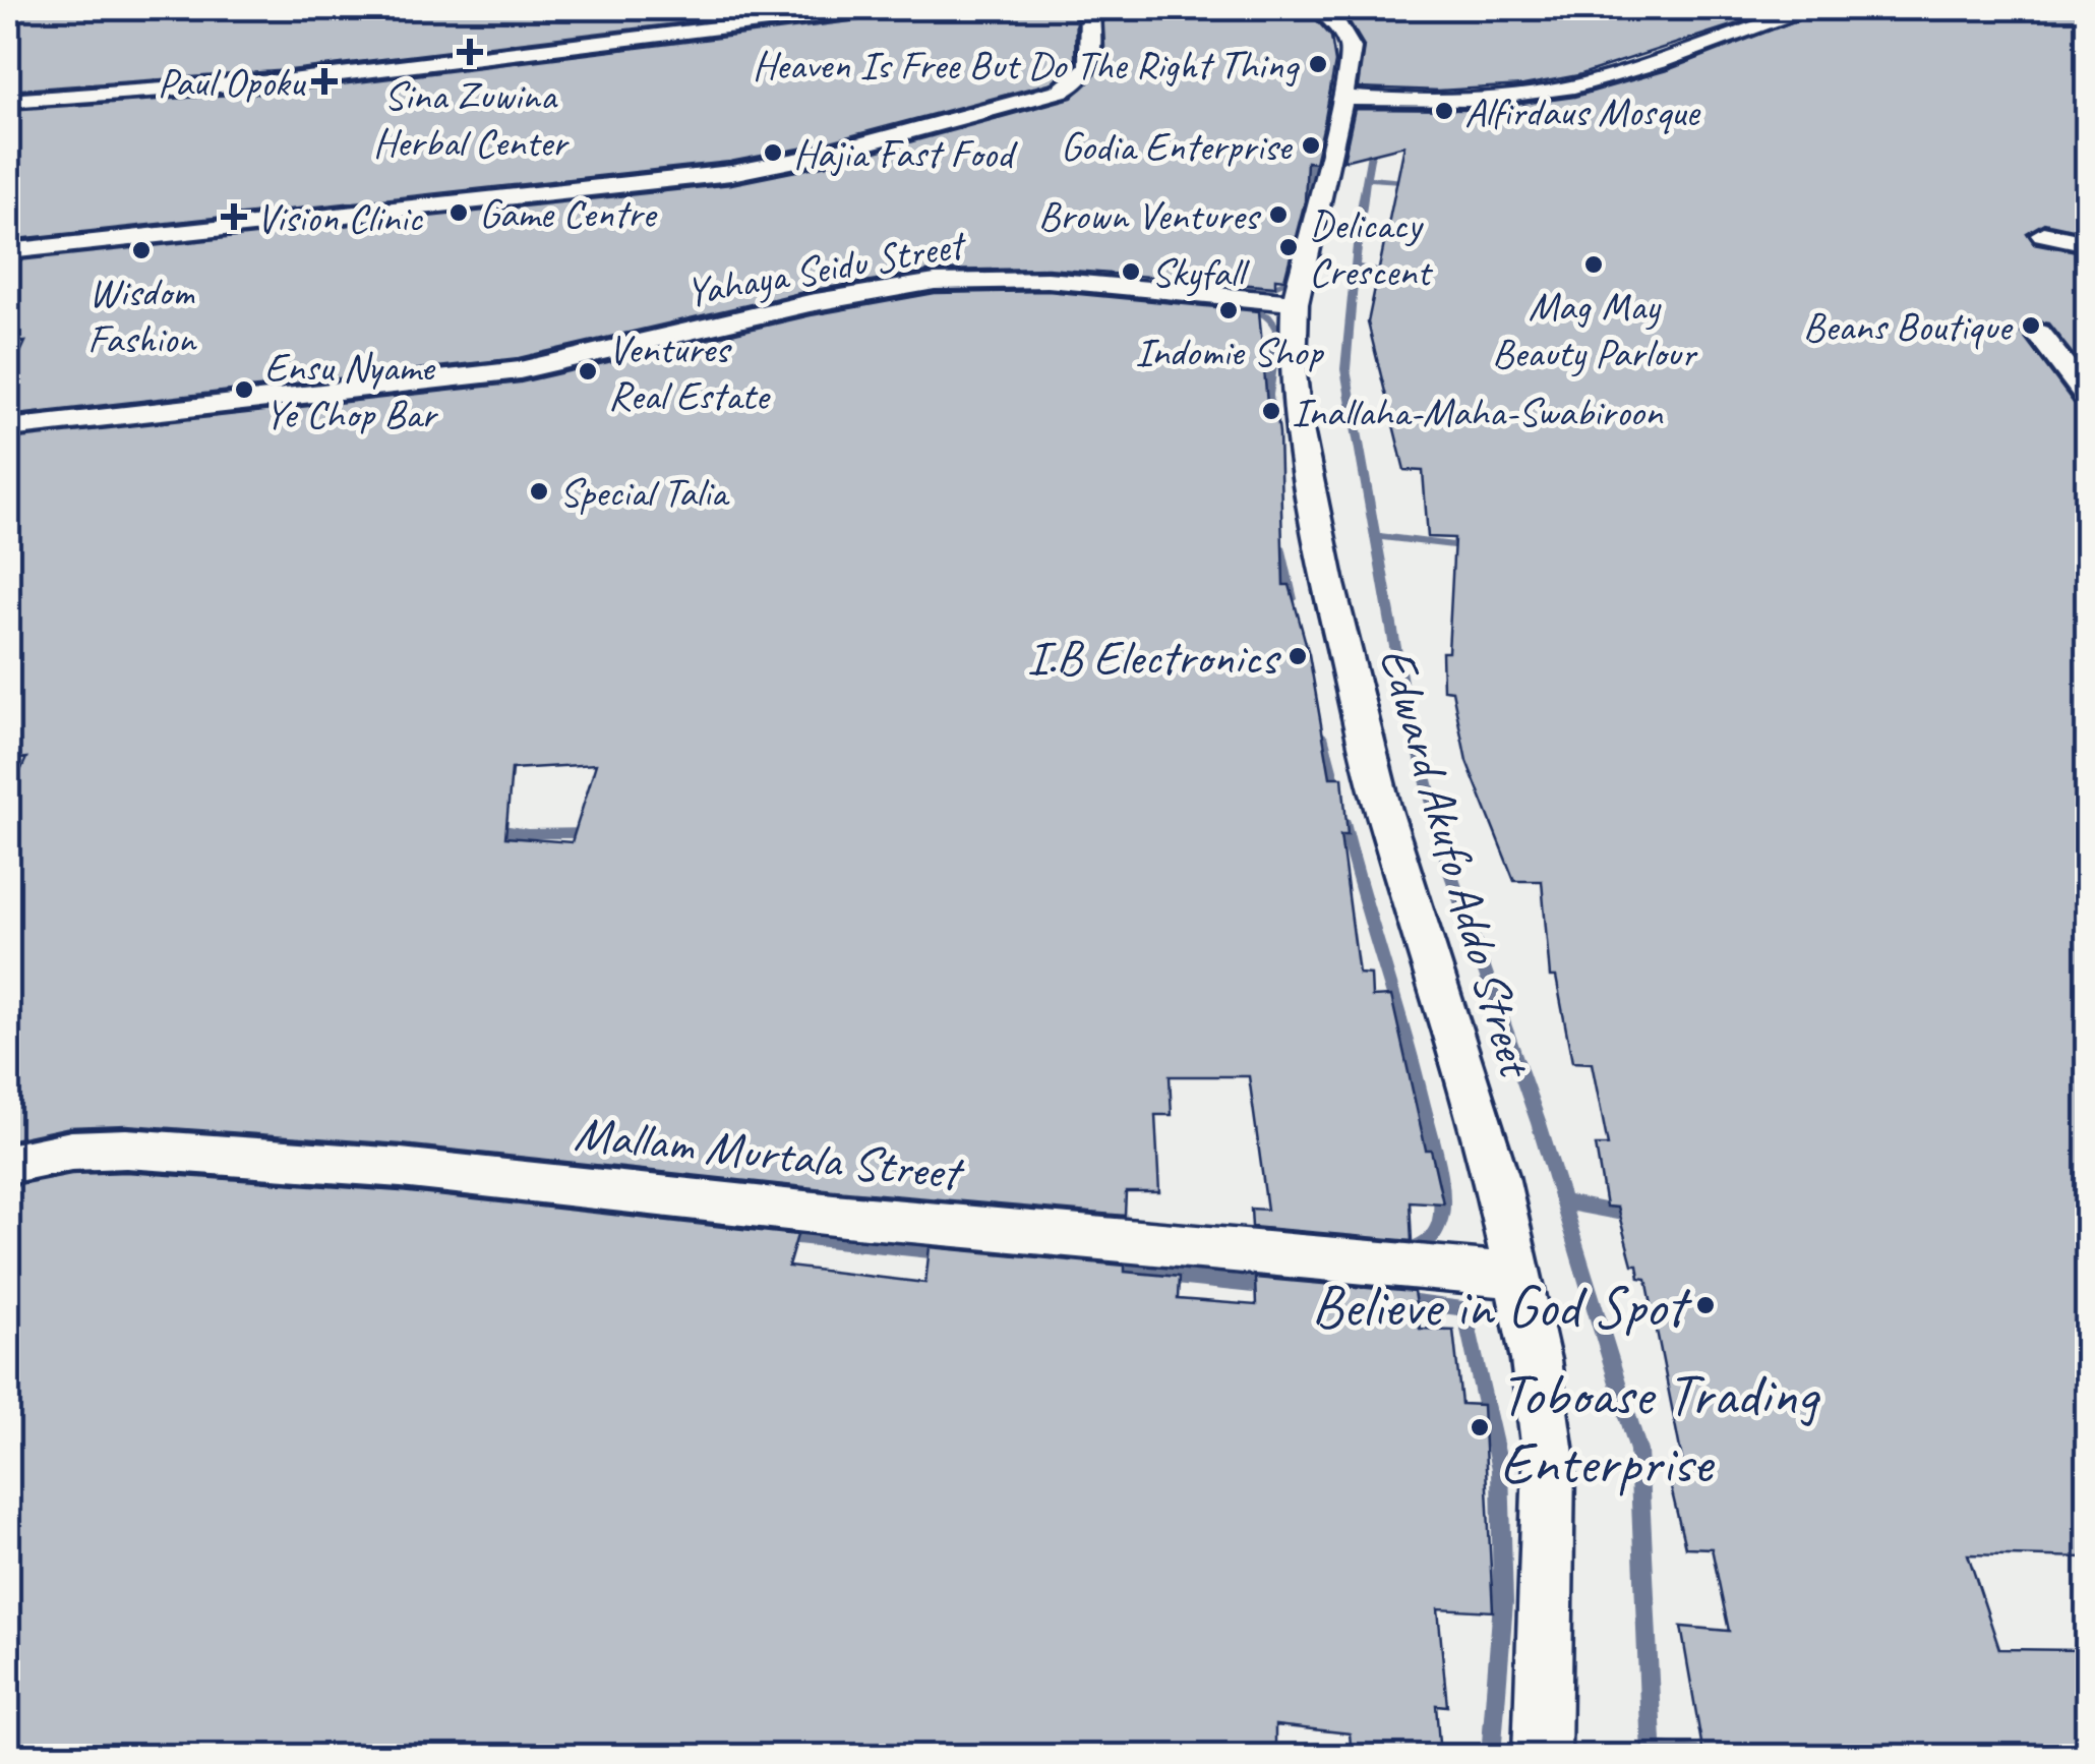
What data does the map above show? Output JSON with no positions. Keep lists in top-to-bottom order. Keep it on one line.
{"streets":{"street":["Yahaya Seidu Street","Edward Akufo Addo Street","Mallam Murtala Street"]},"crossings":[["Yahaya Seidu Street","Edward Akufo Addo Street"],["Edward Akufo Addo Street","Mallam Murtala Street"]],"places":{"health":["Sina Zuwina Herbal Center","Paul Opoku","Vision Clinic"],"other":["Heaven Is Free But Do The Right Thing","Alfirdaus Mosque","Godia Enterprise","Hajia Fast Food","Game Centre","Brown Ventures","Delicacy Crescent","Wisdom Fashion","Mag May Beauty Parlour","Skyfall","Indomie Shop","Beans Boutique","Ventures Real Estate","Ensu Nyame Ye Chop Bar","Inallaha-Maha-Swabiroon","Special Talia","I.B Electronics","Believe in God Spot","Toboase Trading Enterprise"]}}
